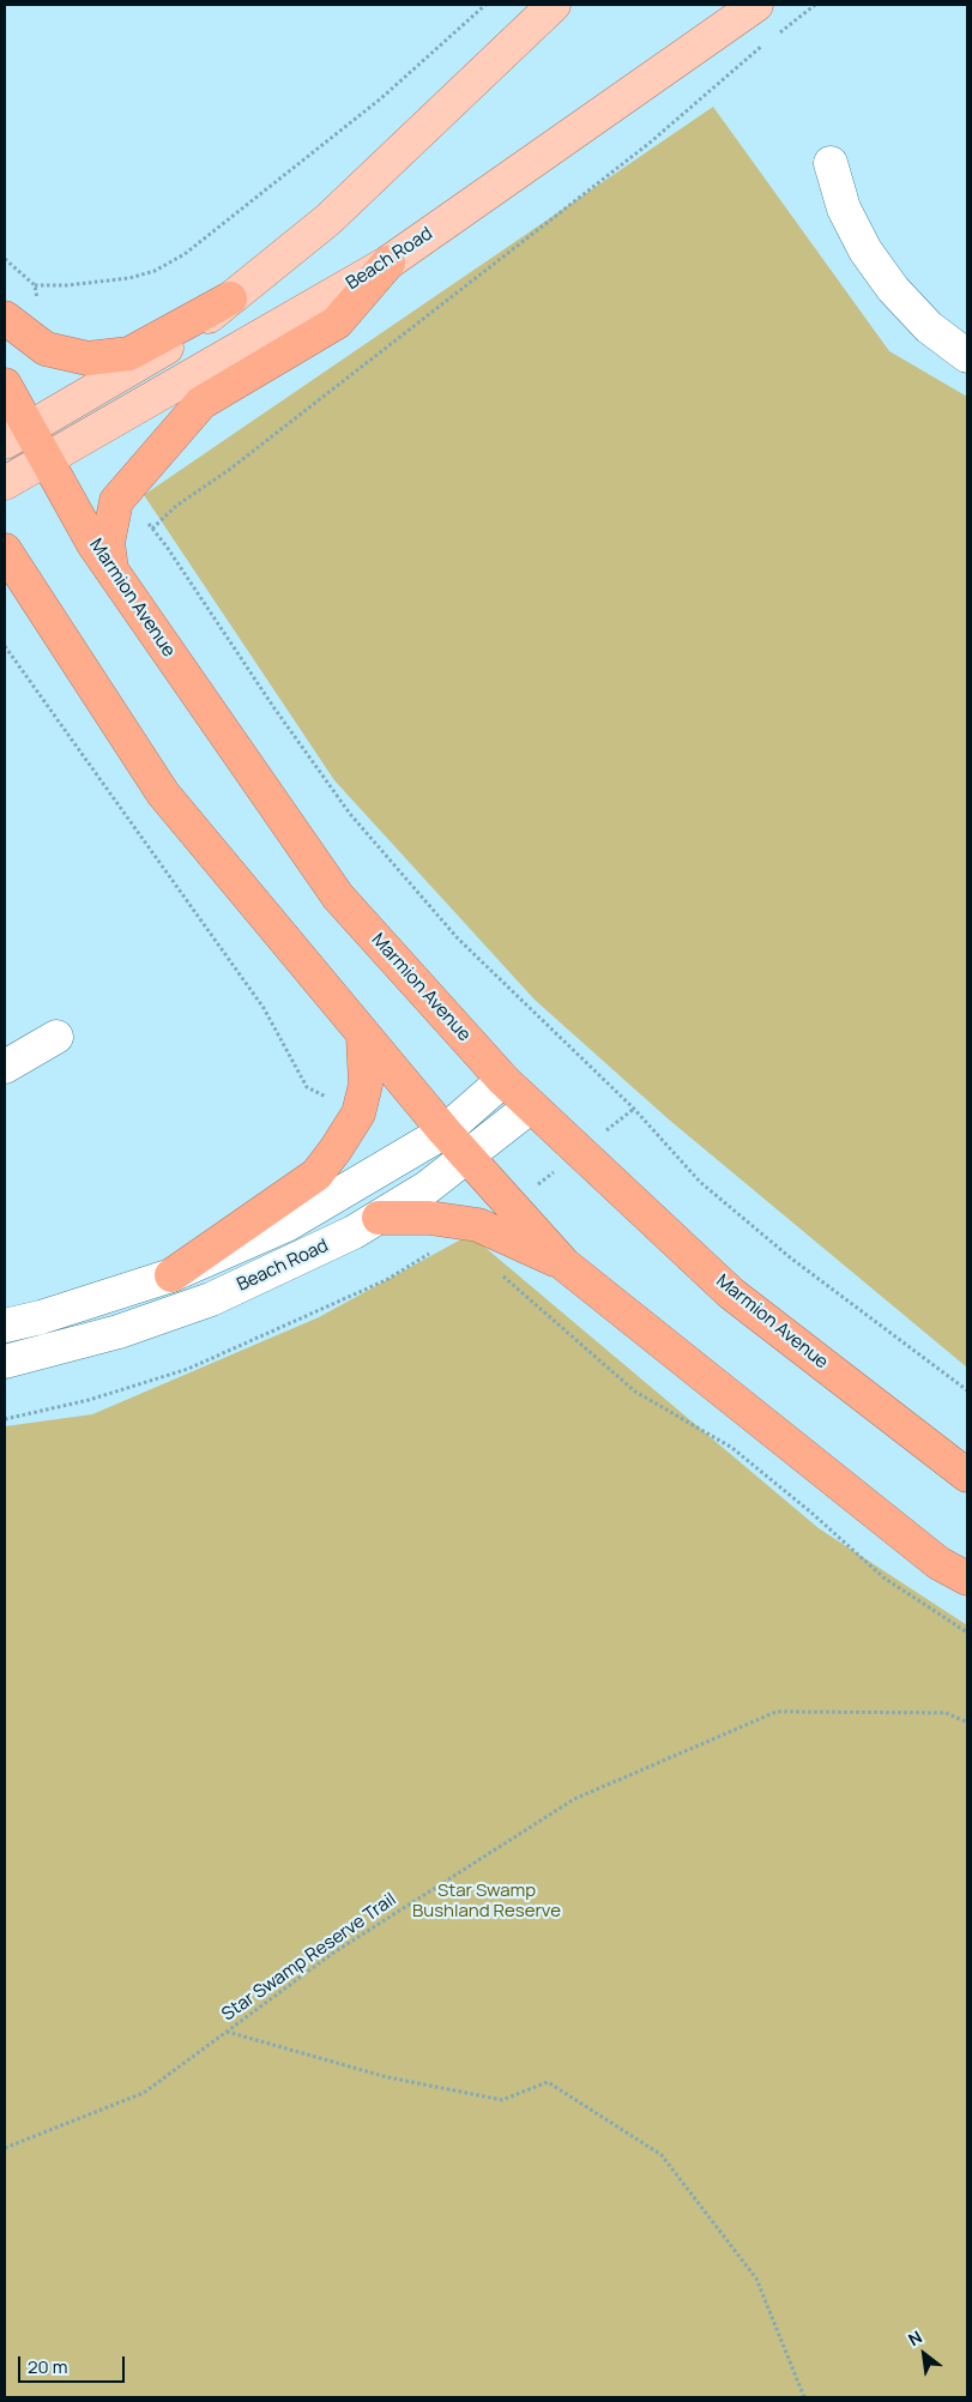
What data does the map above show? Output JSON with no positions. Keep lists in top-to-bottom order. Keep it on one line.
{"streets":{"highway":["Marmion Avenue"],"main road":["Beach Road"],"path":["Star Swamp Reserve Trail"]},"crossings":[["Beach Road","Marmion Avenue"]],"parks":["Star Swamp Bushland Reserve"],"scale_bar":"20 m","north":"top left"}
